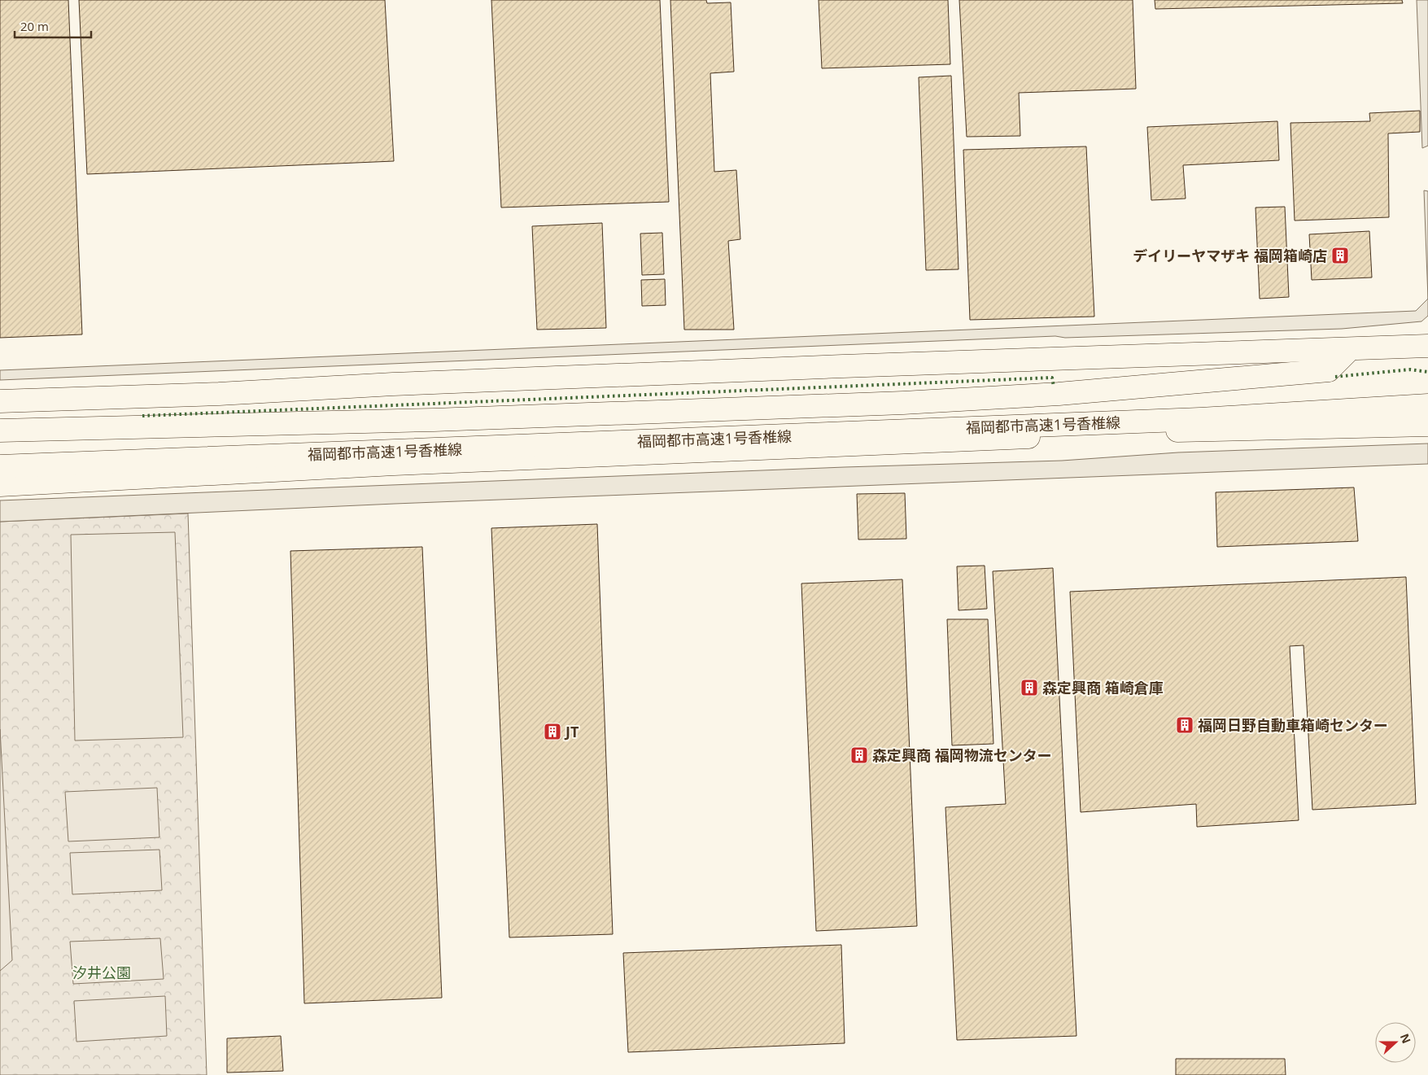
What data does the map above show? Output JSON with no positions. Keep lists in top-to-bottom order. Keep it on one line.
{"streets":{"main road":["福岡都市高速1号香椎線"]},"parks":["汐井公園"],"places":{"building":["デイリーヤマザキ 福岡箱崎店","森定興商 箱崎倉庫","福岡日野自動車箱崎センター","JT","森定興商 福岡物流センター"]},"scale_bar":"20 m","north":"right"}
